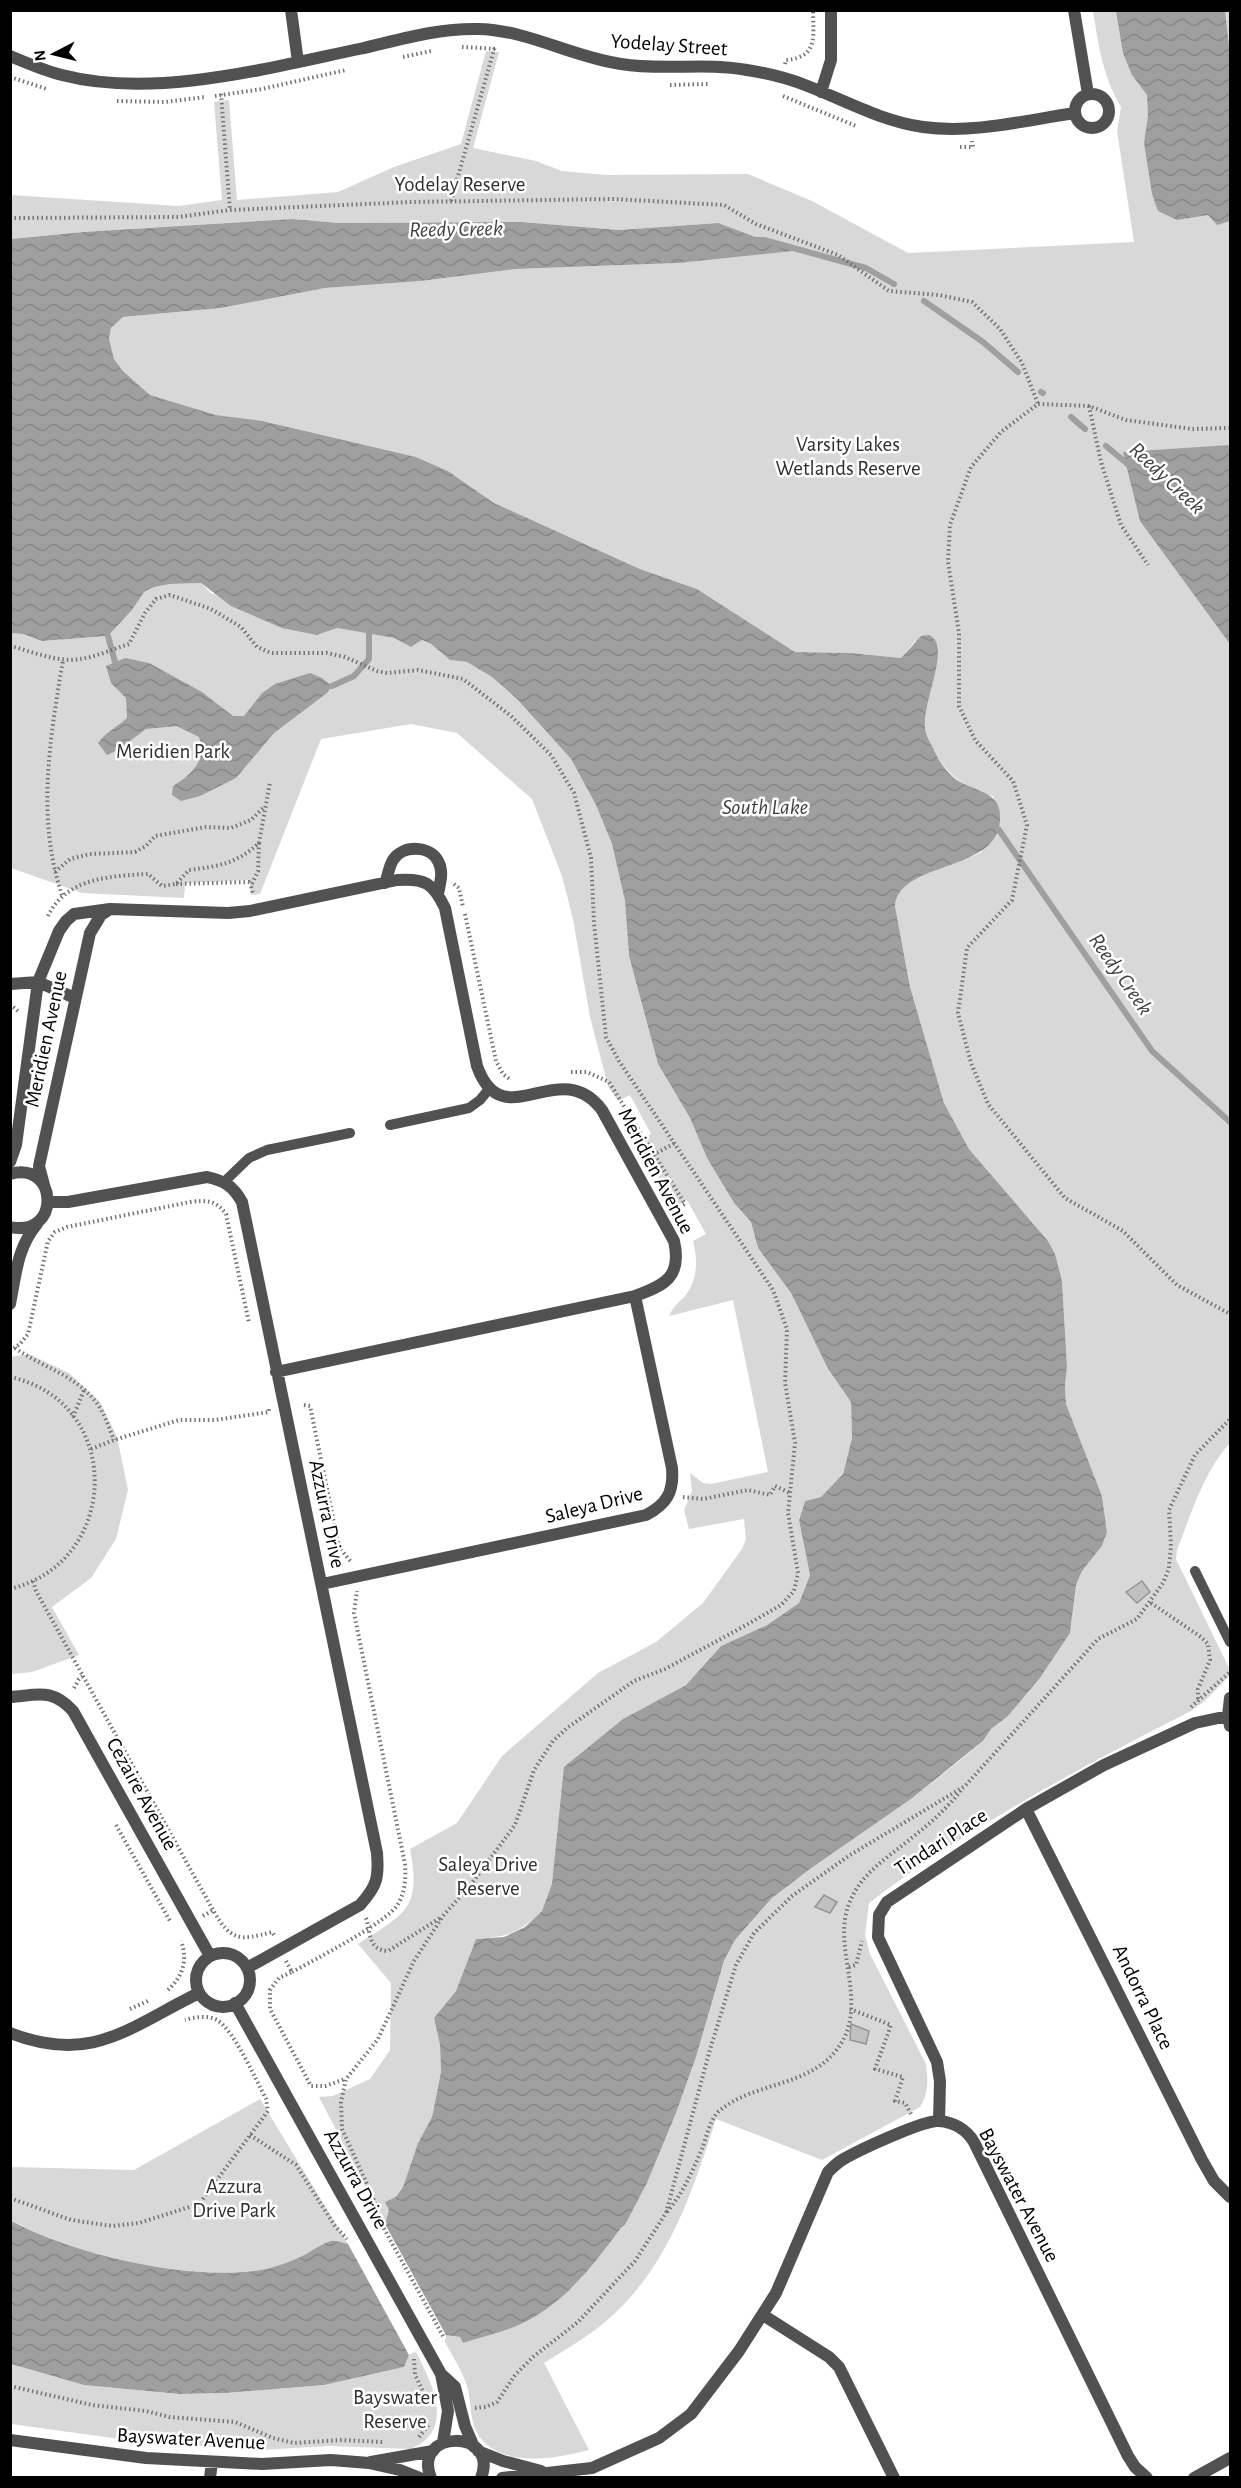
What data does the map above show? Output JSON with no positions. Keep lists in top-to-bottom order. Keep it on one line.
{"streets":{"street":["Yodelay Street","Meridien Avenue","Saleya Drive","Azzurra Drive","Cezaire Avenue","Tindari Place","Andorra Place","Bayswater Avenue"]},"crossings":[["Meridien Avenue","Saleya Drive"],["Meridien Avenue","Azzurra Drive"],["Saleya Drive","Azzurra Drive"],["Azzurra Drive","Cezaire Avenue"],["Tindari Place","Andorra Place"],["Tindari Place","Bayswater Avenue"]],"water":["Reedy Creek","South Lake"],"parks":["Yodelay Reserve","Varsity Lakes Wetlands Reserve","Meridien Park","Saleya Drive Reserve","Azzura Drive Park","Bayswater Reserve"],"north":"left"}
